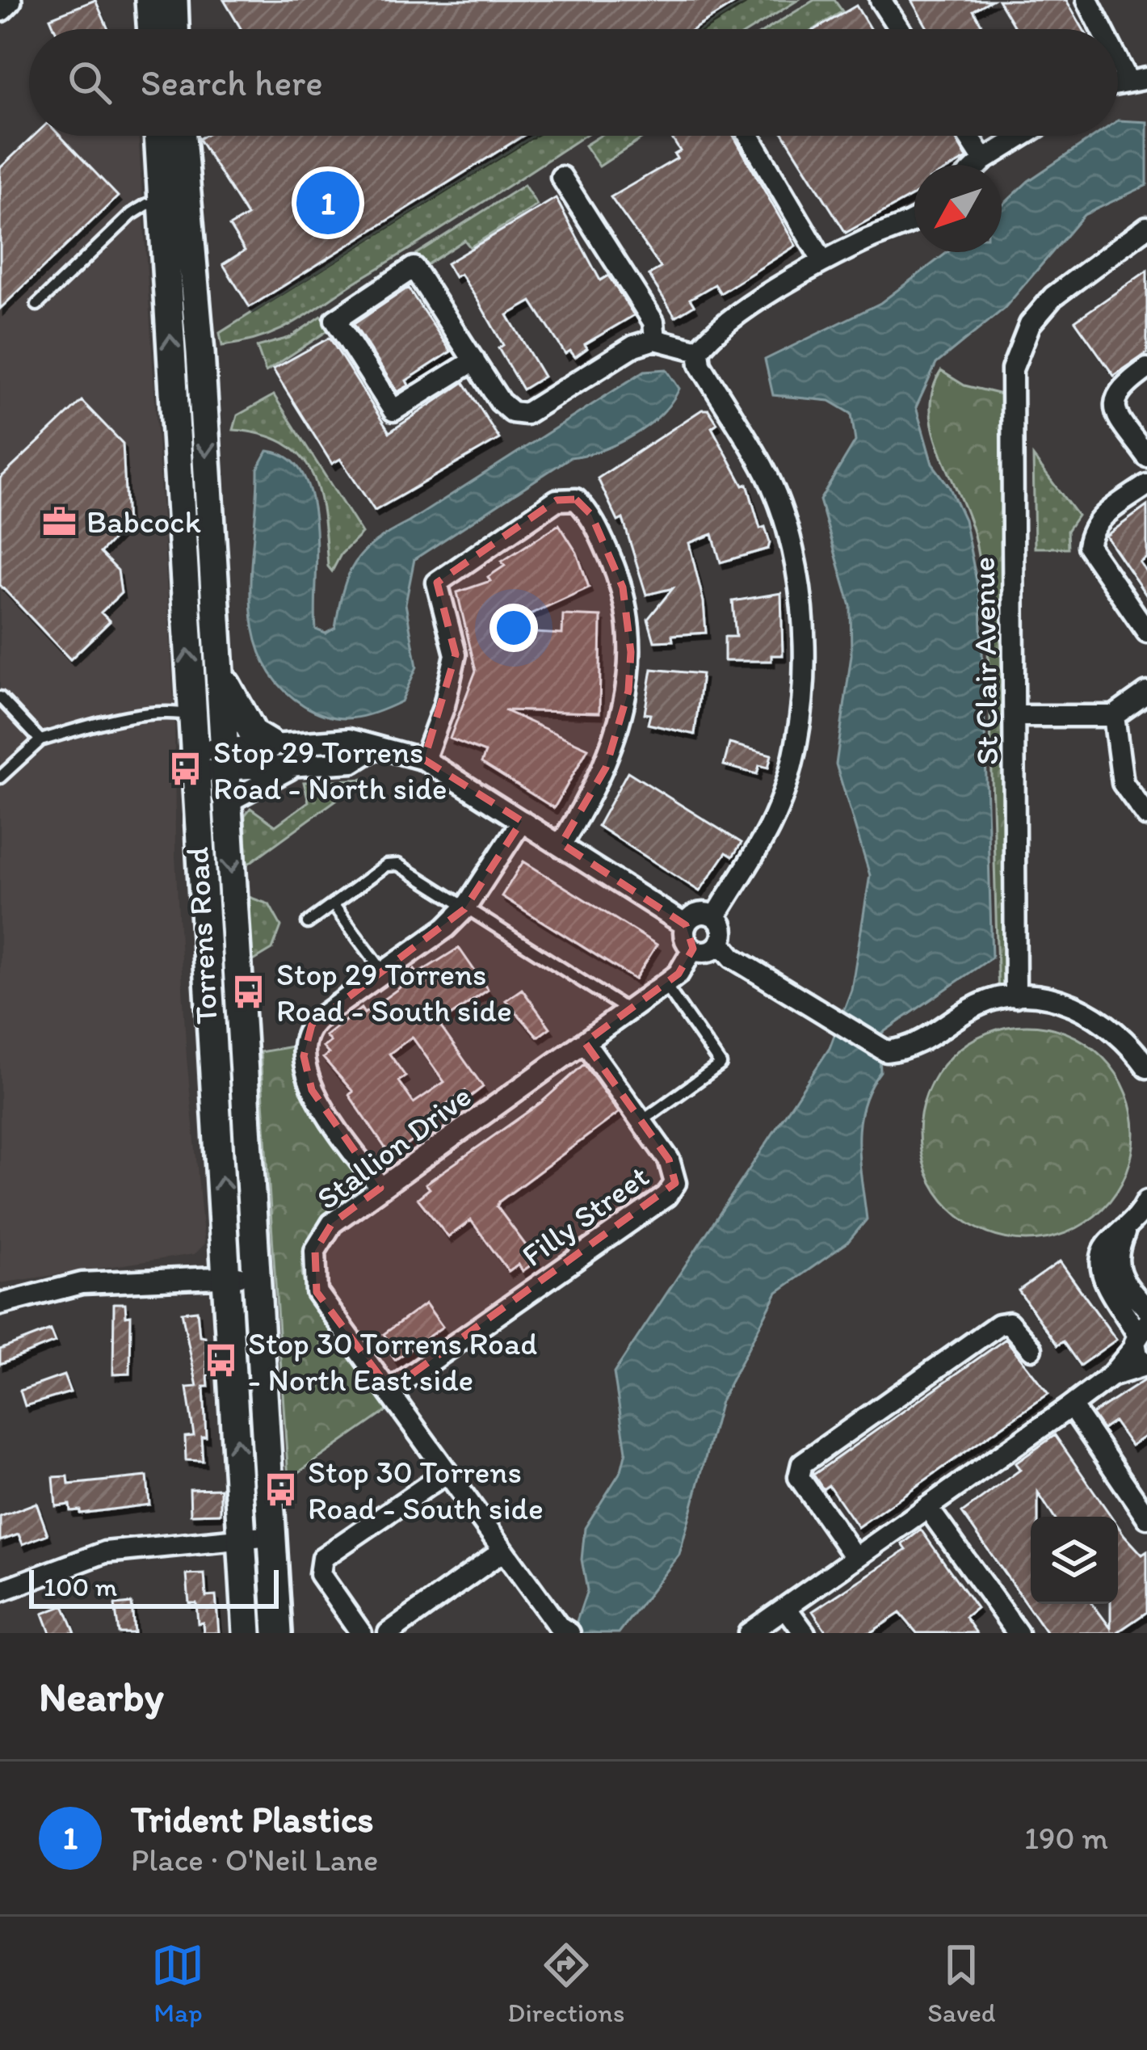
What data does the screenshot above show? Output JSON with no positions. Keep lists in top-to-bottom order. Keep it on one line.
{"streets":{"main road":["Torrens Road"],"street":["St Clair Avenue","Stallion Drive","Filly Street"]},"crossings":[["Stallion Drive","Filly Street"]],"places":{"office":["Babcock"],"bus stop":["Stop 29 Torrens Road - North side","Stop 29 Torrens Road - South side","Stop 30 Torrens Road - North East side","Stop 30 Torrens Road - South side"]},"scale_bar":"100 m","north":"bottom left","page":{"search":"Search here","pins":"1","scale":"100 m","heading":"Nearby","list":[{"mark":"1","name":"Trident Plastics","note":"Place · O'Neil Lane","value":"190 m"}],"nav":["Map","Directions","Saved"]}}
